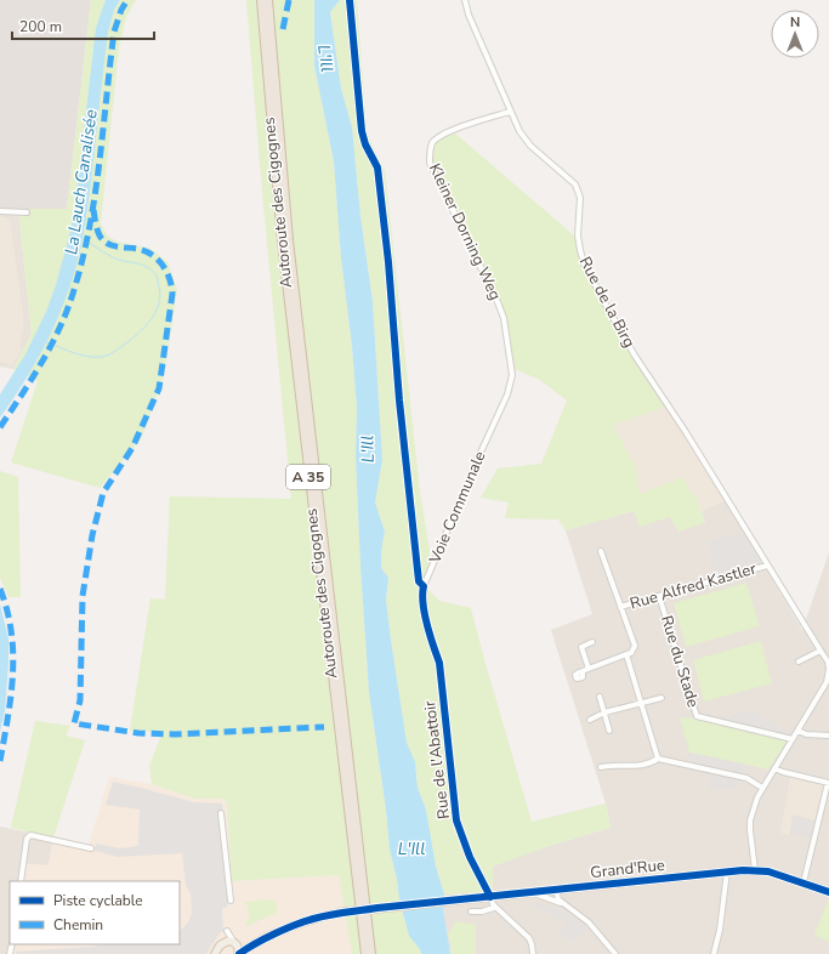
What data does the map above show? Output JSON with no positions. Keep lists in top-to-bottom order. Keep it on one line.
{"streets":{"highway":["Autoroute des Cigognes","A 35"],"main road":["Grand'Rue"],"street":["Kleiner Dorning Weg","Rue de la Birg","Voie Communale","Rue Alfred Kastler","Rue du Stade","Rue de l'Abattoir"]},"crossings":[["Kleiner Dorning Weg","Rue de la Birg"],["Kleiner Dorning Weg","Voie Communale"],["Rue de la Birg","Rue Alfred Kastler"],["Voie Communale","Rue de l'Abattoir"],["Rue Alfred Kastler","Rue du Stade"],["Rue de l'Abattoir","Grand'Rue"]],"water":["L'Ill","La Lauch Canalisée"],"legend":["Piste cyclable","Chemin"],"scale_bar":"200 m","north":"top"}
